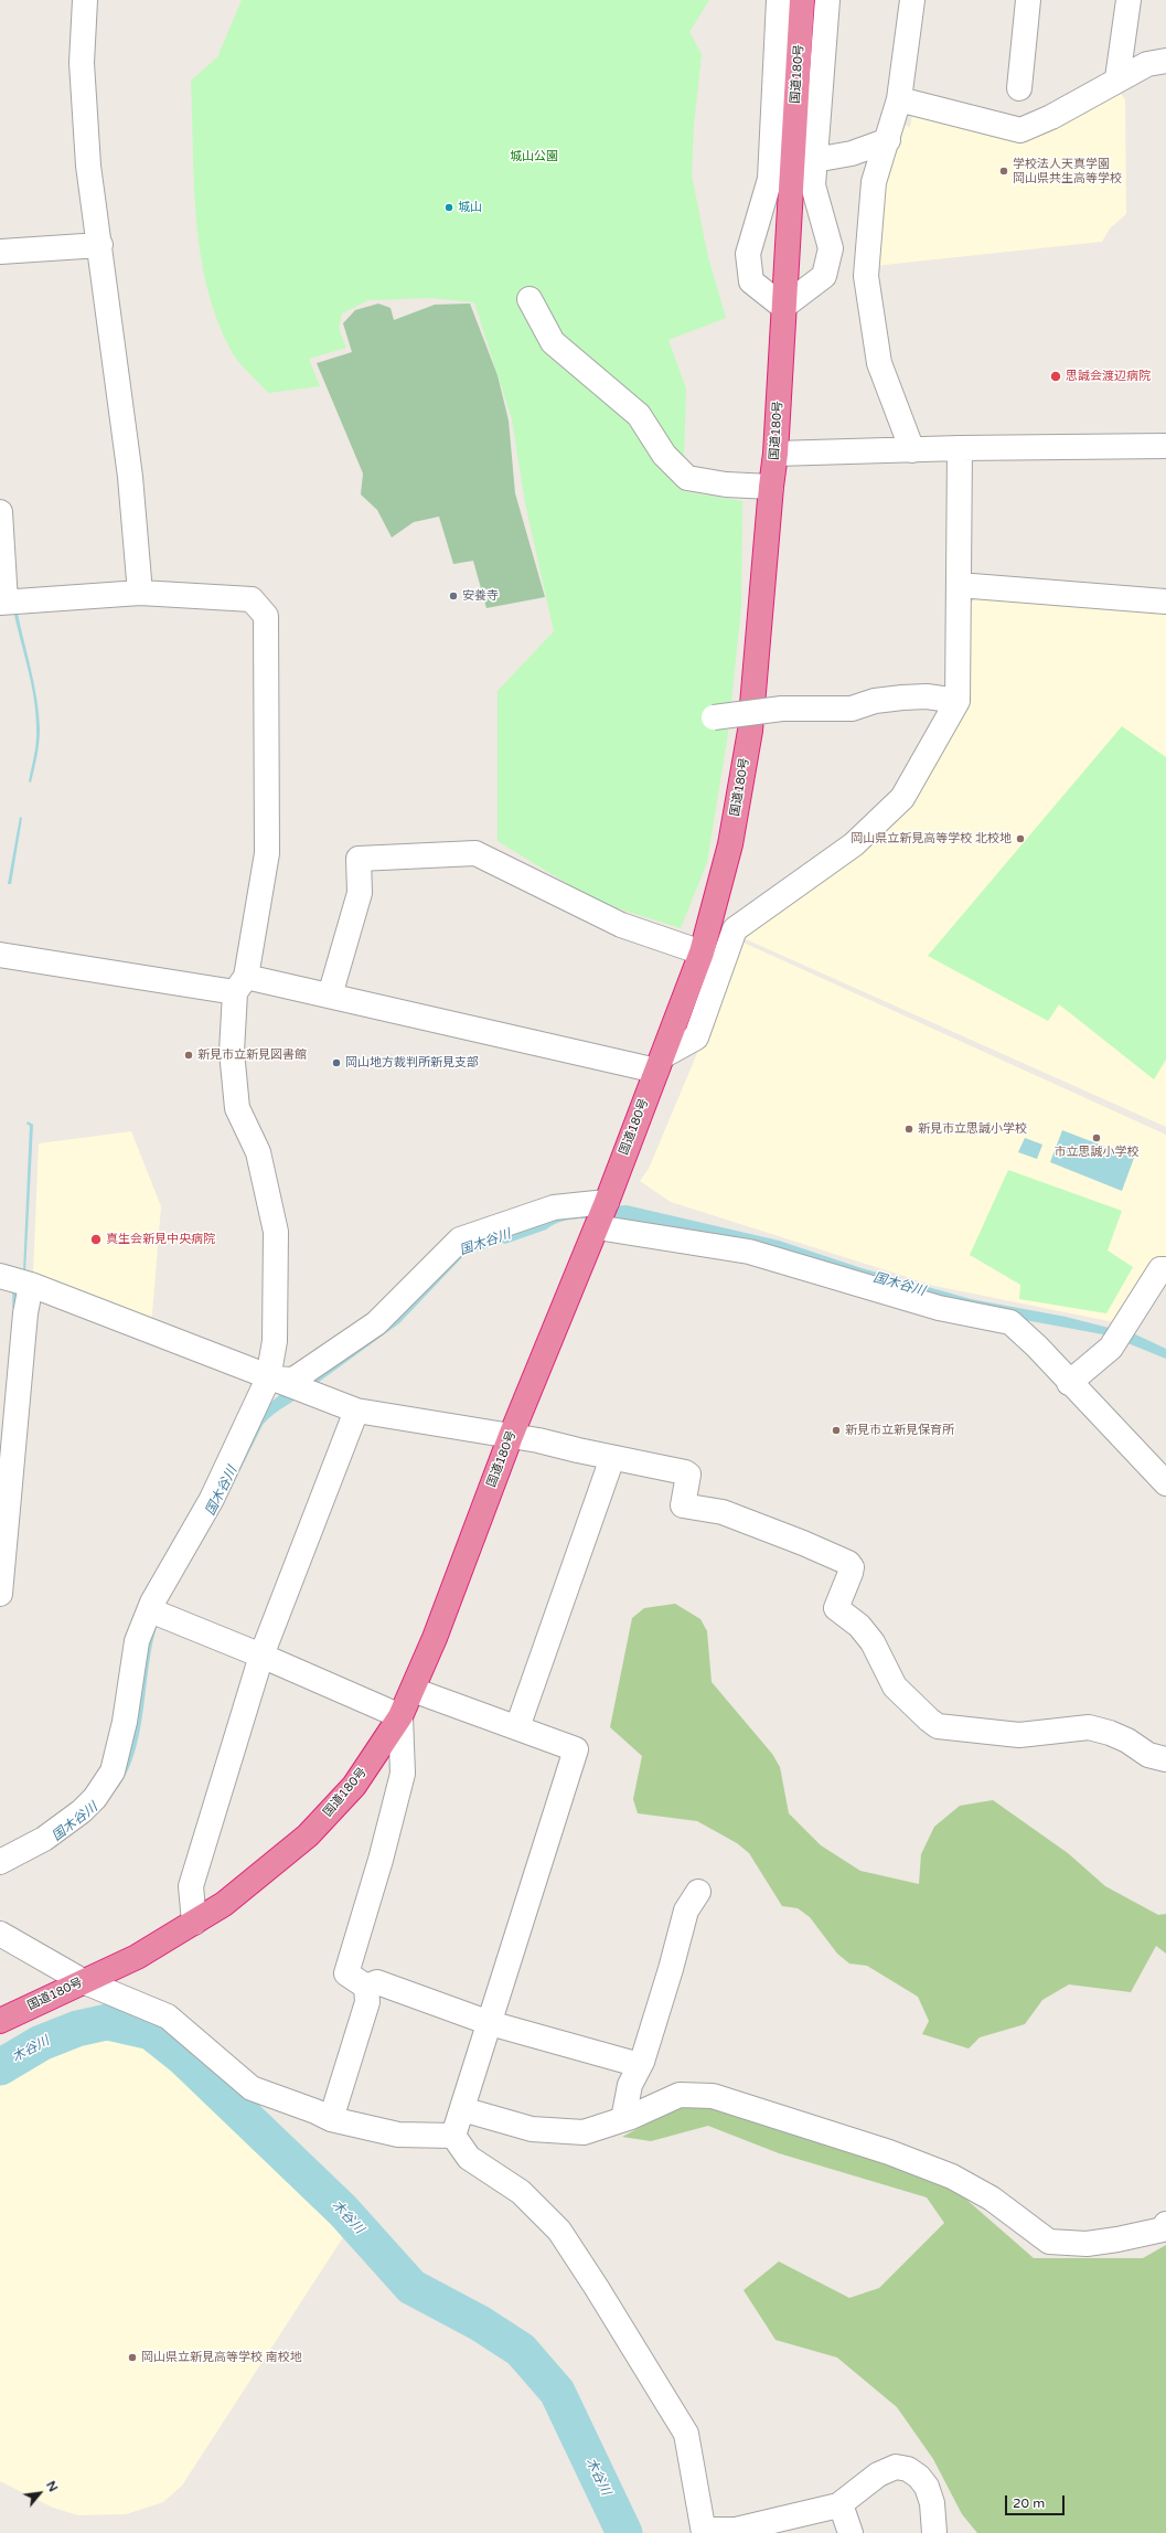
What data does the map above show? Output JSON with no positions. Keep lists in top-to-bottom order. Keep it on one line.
{"streets":{"highway":["国道180号"]},"water":["国木谷川","木谷川"],"parks":["城山公園"],"places":["学校法人天真学園 岡山県共生高等学校","城山","思誠会渡辺病院","安養寺","岡山県立新見高等学校 北校地","新見市立新見図書館","岡山地方裁判所新見支部","新見市立思誠小学校","市立思誠小学校","真生会新見中央病院","新見市立新見保育所","岡山県立新見高等学校 南校地"],"scale_bar":"20 m","north":"top right"}
